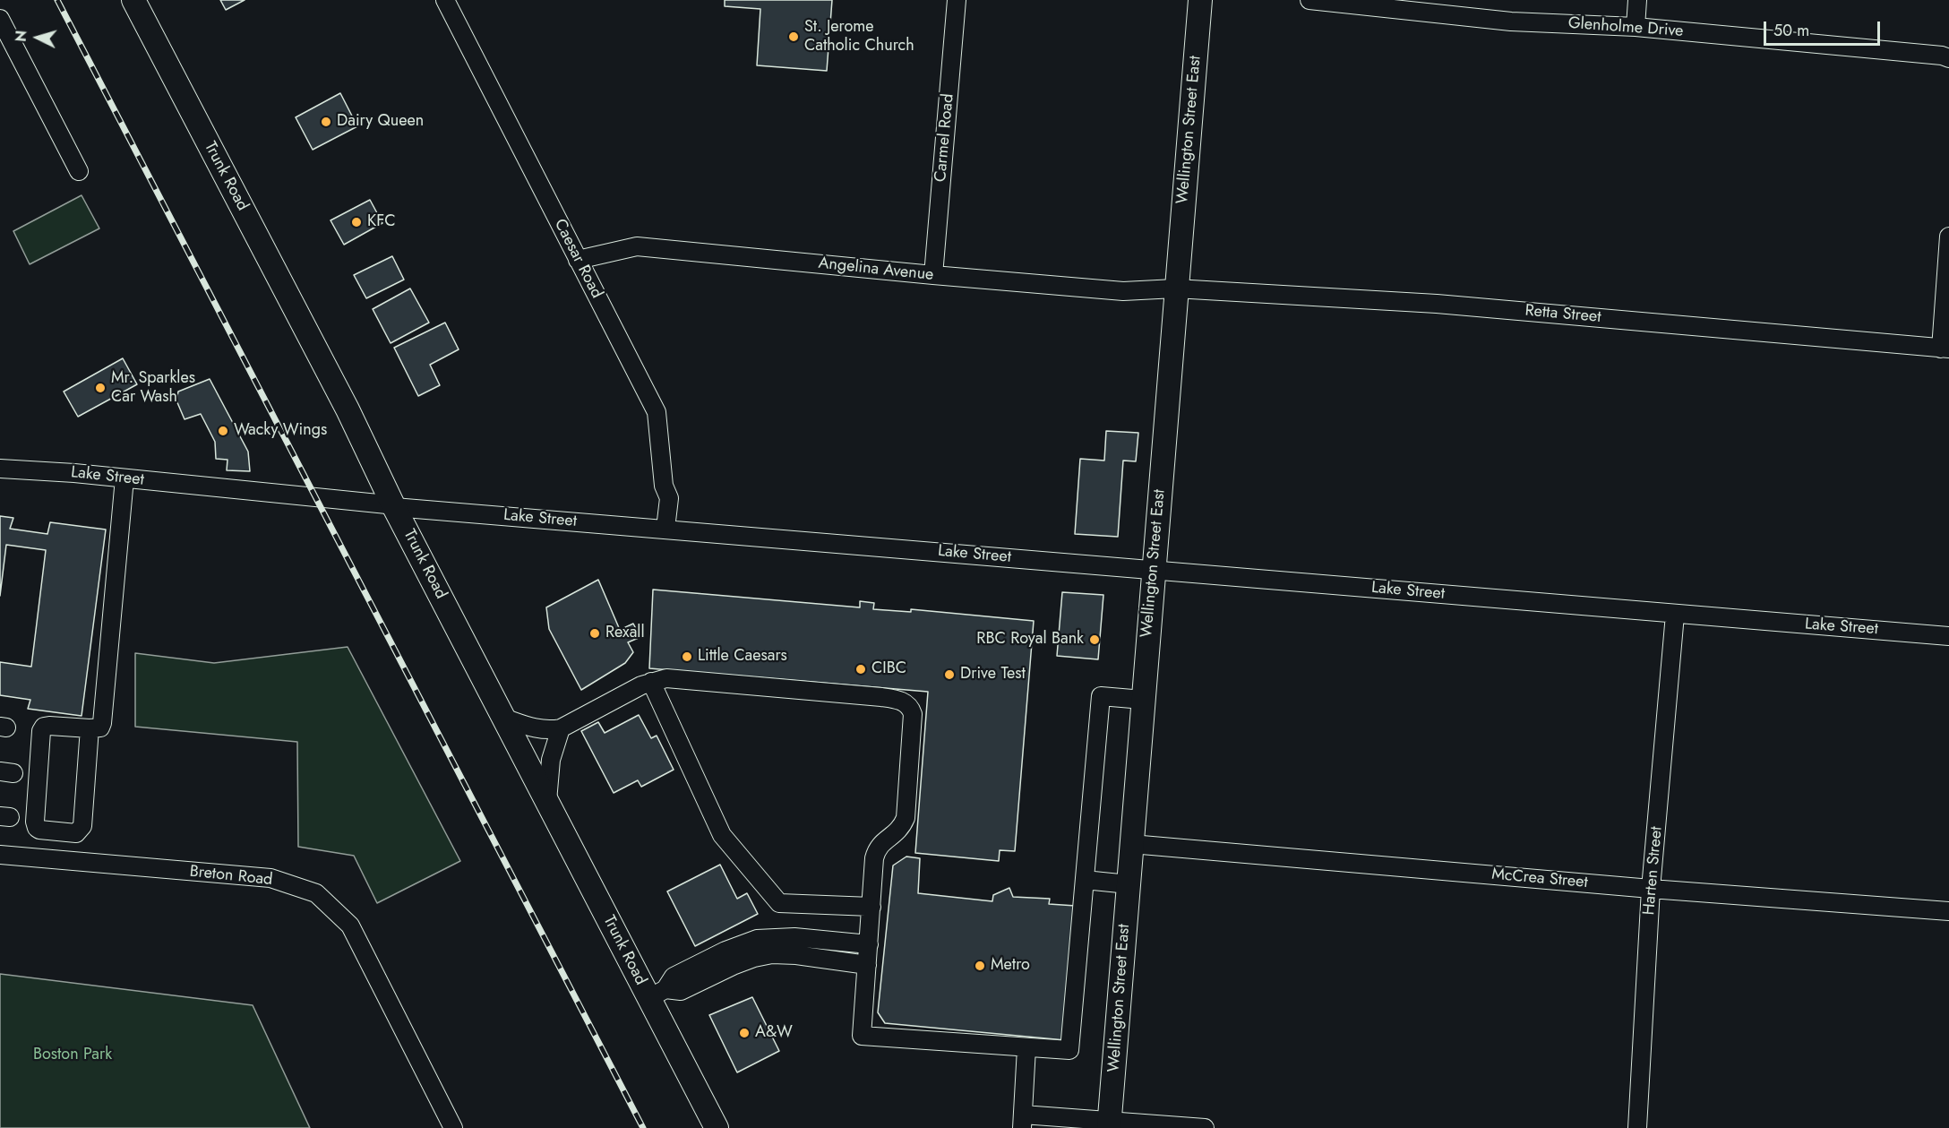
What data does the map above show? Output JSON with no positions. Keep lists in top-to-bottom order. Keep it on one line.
{"streets":{"main road":["Wellington Street East","Trunk Road"],"street":["Glenholme Drive","Carmel Road","Caesar Road","Angelina Avenue","Retta Street","Lake Street","Harten Street","Breton Road","McCrea Street"]},"crossings":[["Wellington Street East","Angelina Avenue"],["Wellington Street East","Retta Street"],["Wellington Street East","Lake Street"],["Wellington Street East","McCrea Street"],["Carmel Road","Angelina Avenue"],["Trunk Road","Lake Street"],["Caesar Road","Angelina Avenue"],["Caesar Road","Lake Street"],["Angelina Avenue","Retta Street"],["Lake Street","Harten Street"],["Harten Street","McCrea Street"]],"parks":["Boston Park"],"places":["St. Jerome Catholic Church","Dairy Queen","KFC","Mr. Sparkles Car Wash","Wacky Wings","Rexall","RBC Royal Bank","Little Caesars","CIBC","Drive Test","Metro","A&W"],"scale_bar":"50 m","north":"left"}
